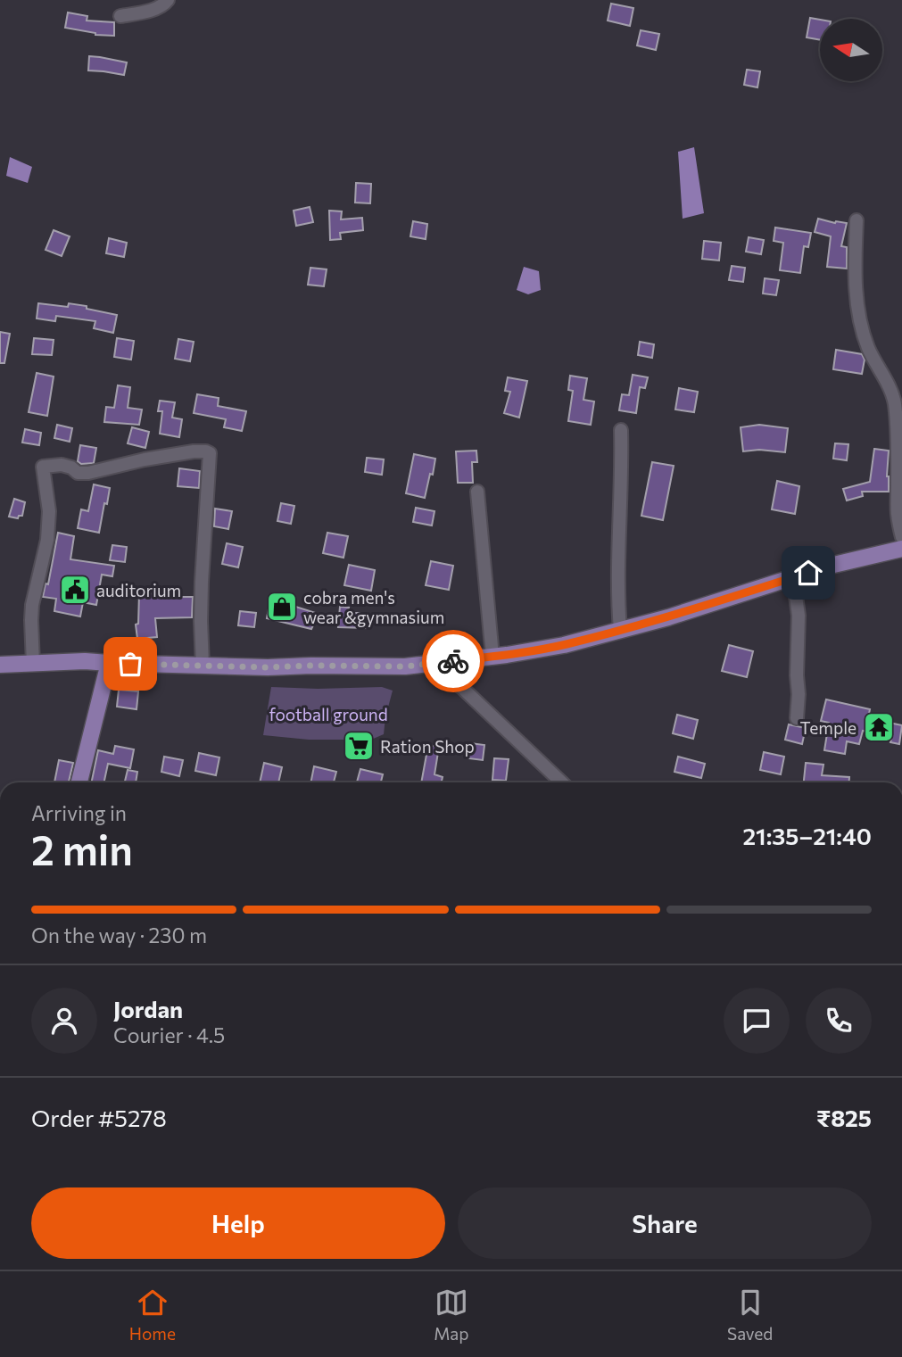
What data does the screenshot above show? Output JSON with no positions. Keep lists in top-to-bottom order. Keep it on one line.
{"parks":["football ground"],"places":{"public building":["auditorium"],"shop":["cobra men's wear &gymnasium"],"temple":["Temple"],"supermarket":["Ration Shop"]},"north":"left","page":{"heading":["2 min","Arriving in","21:35–21:40"],"panel":["Jordan","Courier · 4.5","Order #5278","₹825"],"bar":"On the way · 230 m","buttons":["Help","Share"],"tabs":["Home","Map","Saved"]}}
